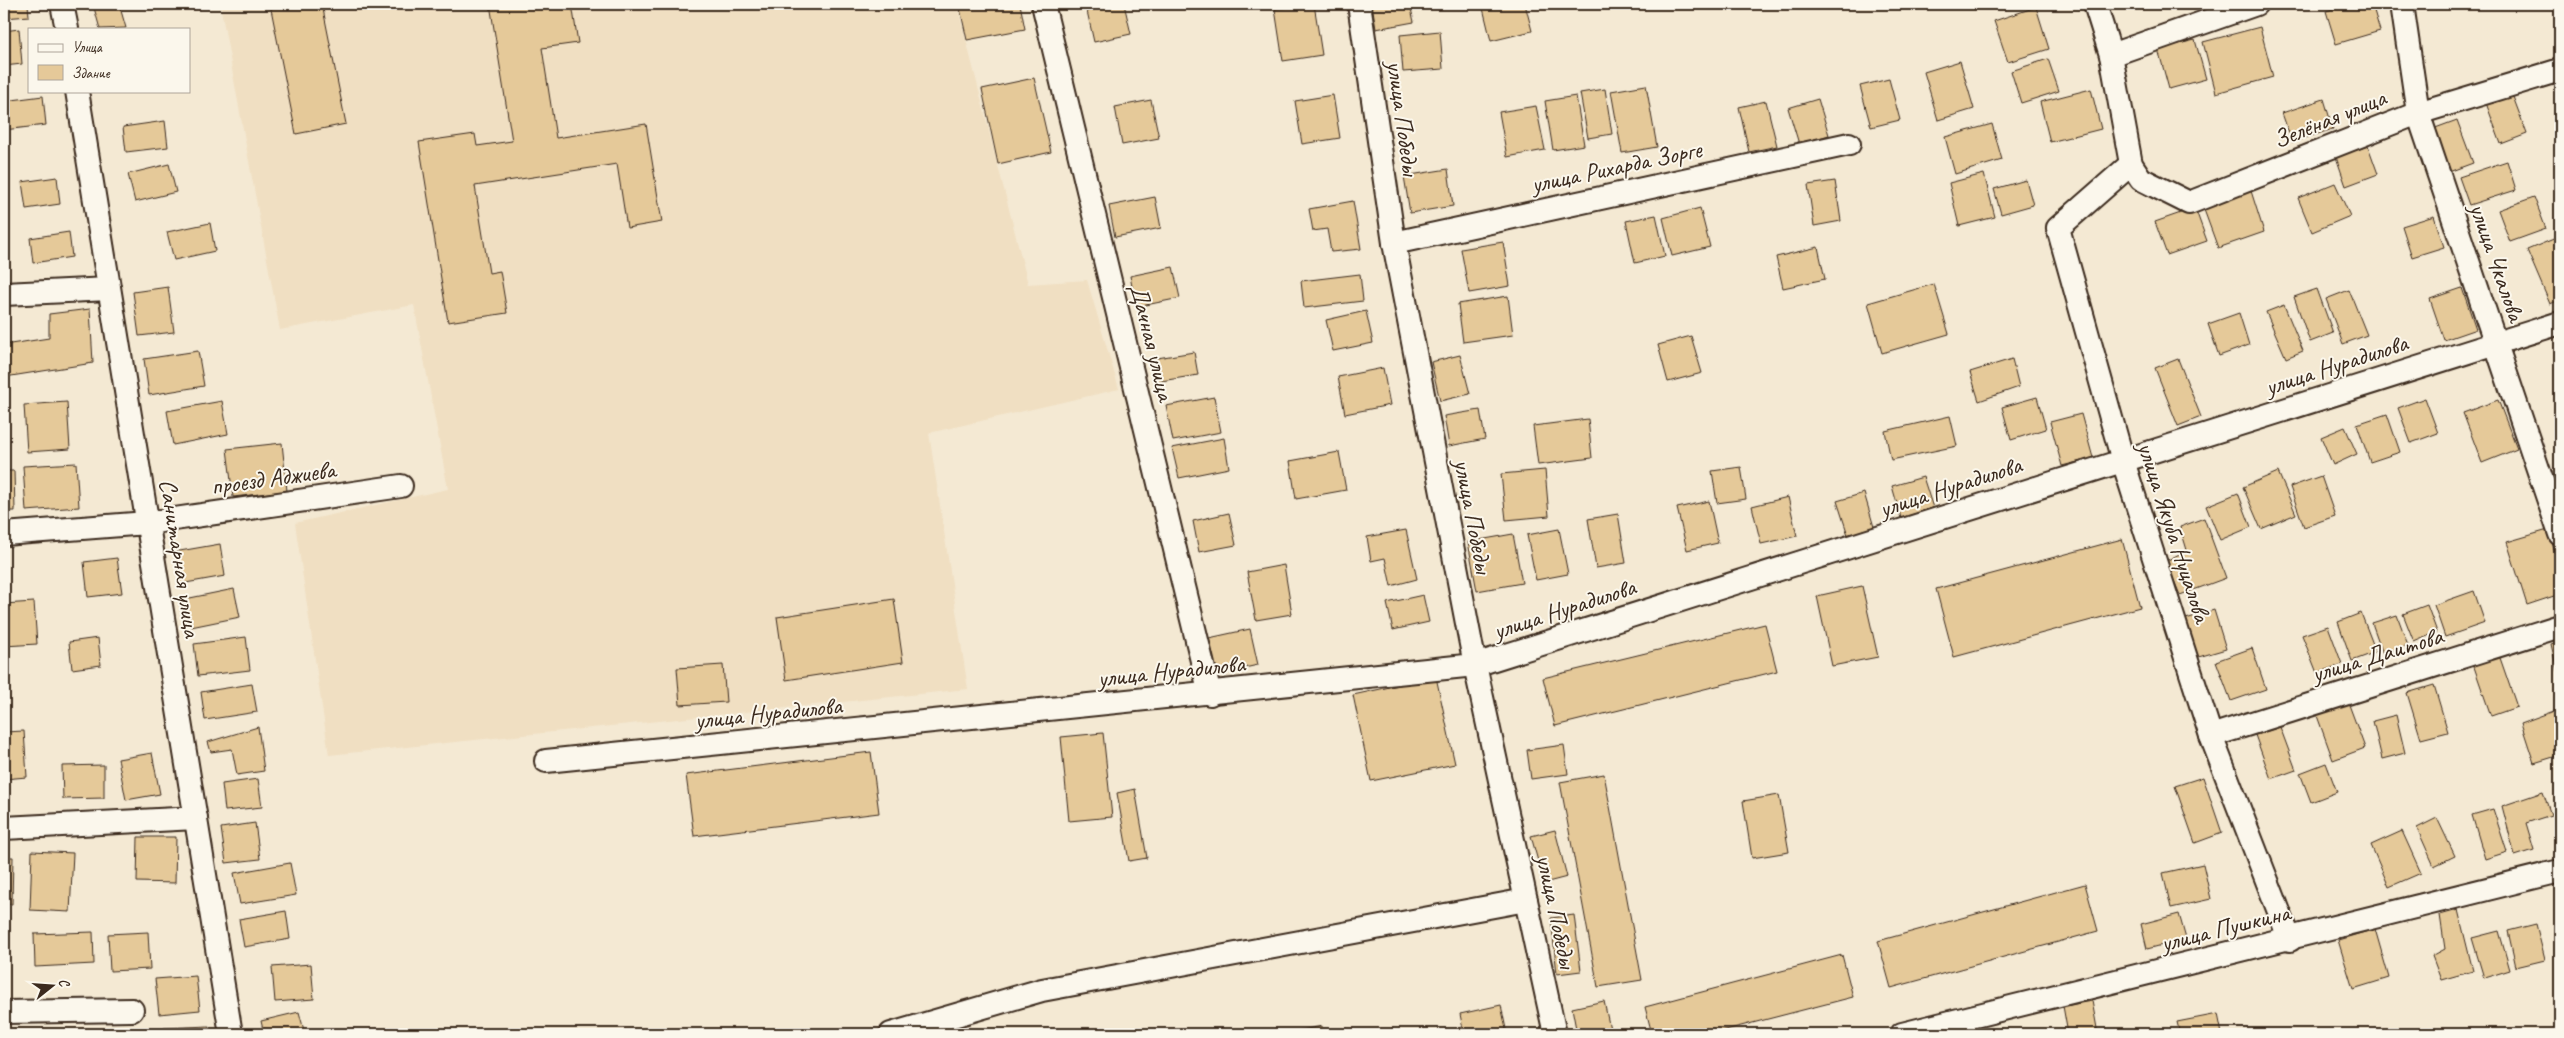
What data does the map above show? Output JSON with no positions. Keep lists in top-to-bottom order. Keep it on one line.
{"streets":{"street":["улица Победы","Зелёная улица","улица Рихарда Зорге","улица Чкалова","Дачная улица","улица Нурадилова","проезд Аджиева","улица Якуба Нуцалова","Санитарная улица","улица Даитова","улица Пушкина"]},"crossings":[["улица Победы","улица Рихарда Зорге"],["улица Победы","улица Нурадилова"],["Зелёная улица","улица Чкалова"],["Зелёная улица","улица Якуба Нуцалова"],["улица Чкалова","улица Нурадилова"],["Дачная улица","улица Нурадилова"],["улица Нурадилова","улица Якуба Нуцалова"],["проезд Аджиева","Санитарная улица"],["улица Якуба Нуцалова","улица Даитова"],["улица Якуба Нуцалова","улица Пушкина"]],"legend":["Улица","Здание"],"north":"right"}
